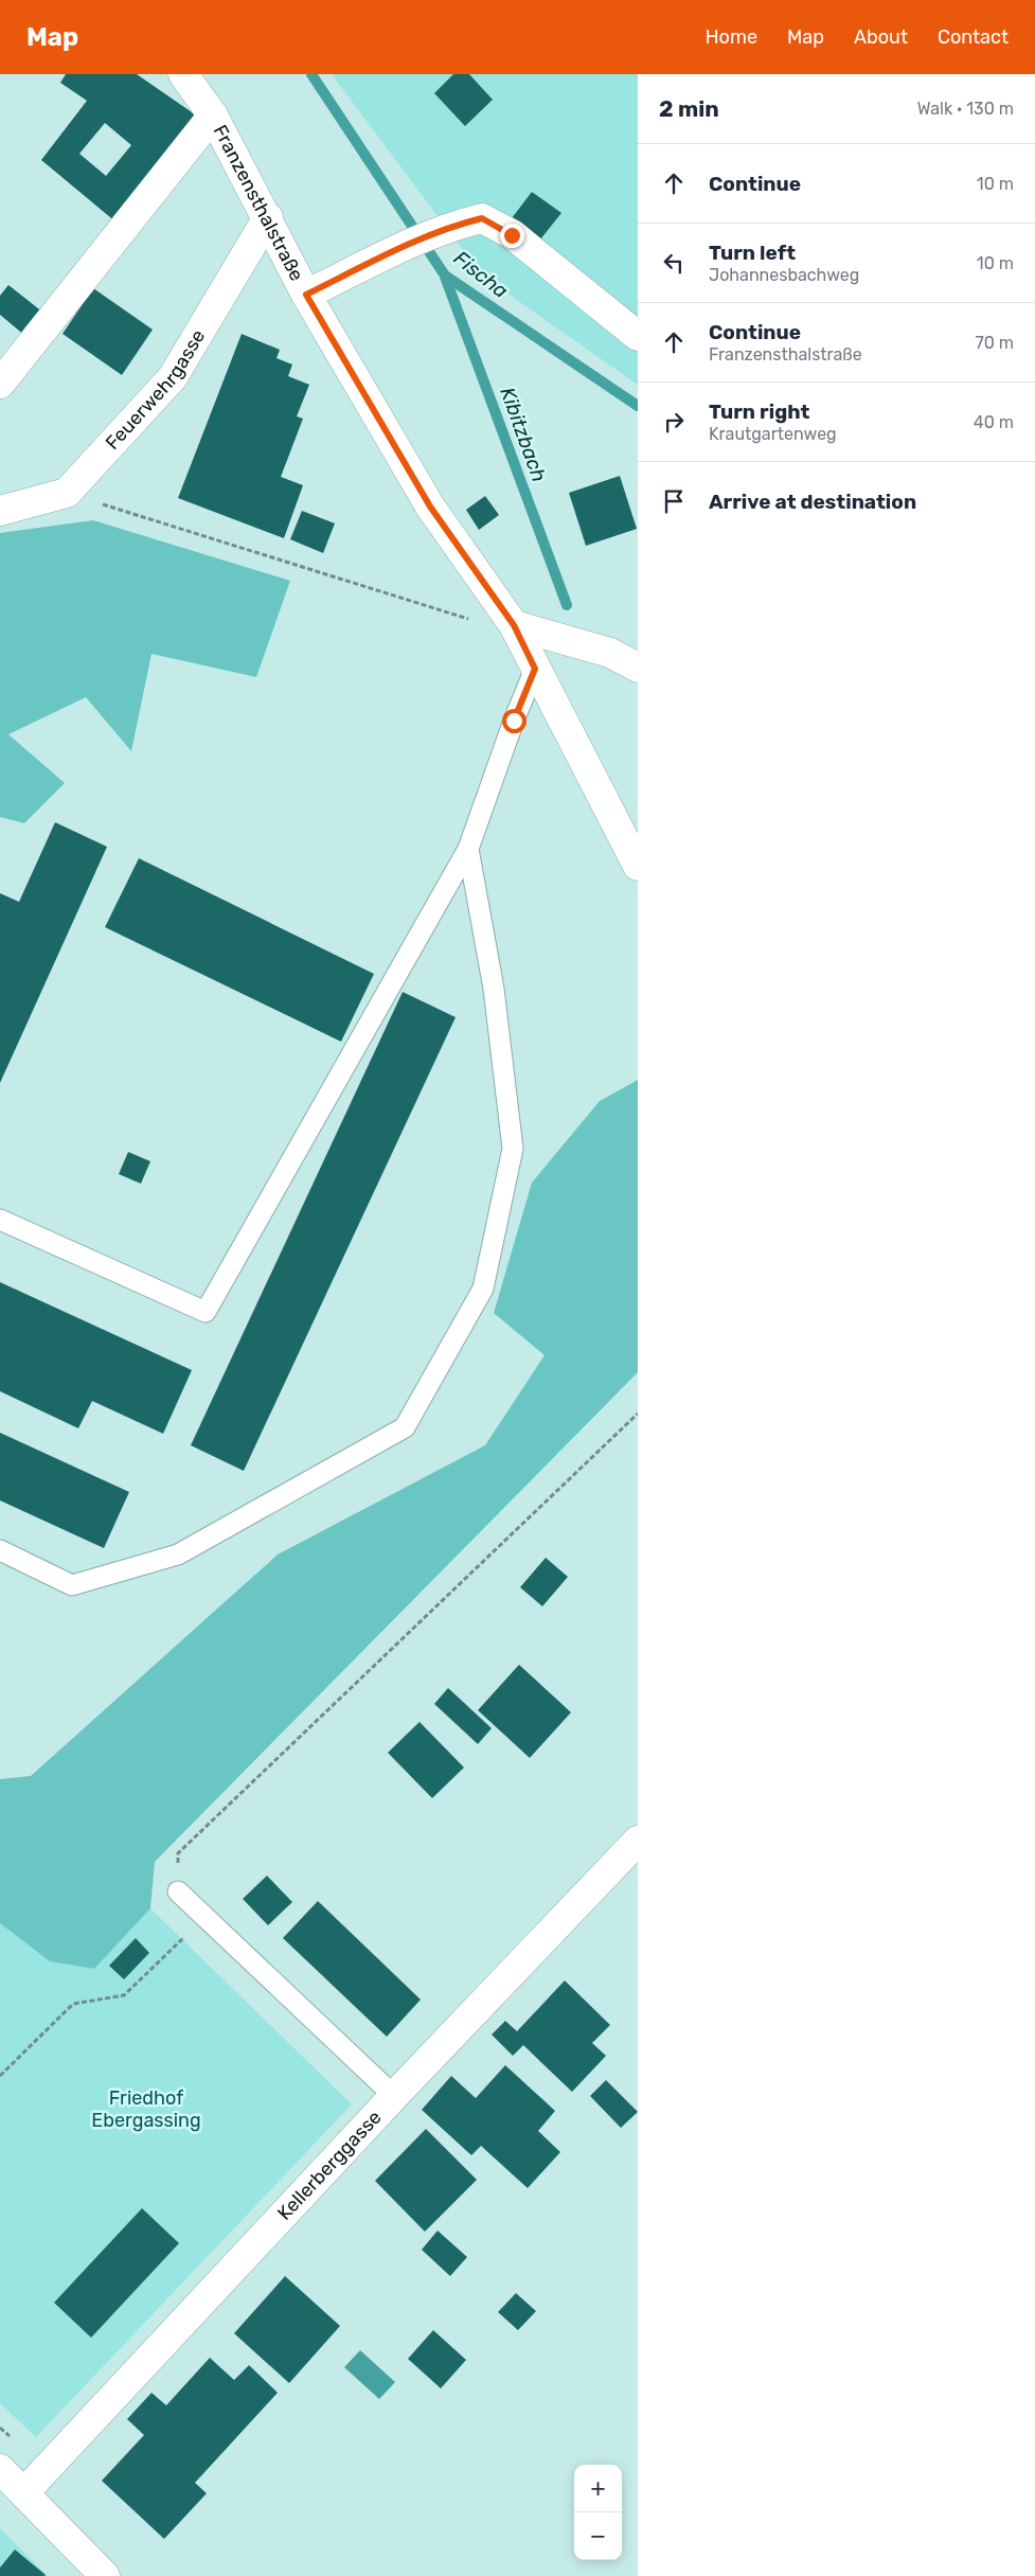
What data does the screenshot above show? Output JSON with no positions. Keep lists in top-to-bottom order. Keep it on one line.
{"streets":{"street":["Franzensthalstraße","Feuerwehrgasse","Kellerberggasse"]},"crossings":[["Franzensthalstraße","Feuerwehrgasse"]],"water":["Fischa","Kibitzbach"],"parks":["Friedhof Ebergassing"],"page":{"header":"Map","nav":["Home","Map","About","Contact"],"heading":["2 min","Walk · 130 m"],"list":[["Continue","10 m"],["Turn left","Johannesbachweg","10 m"],["Continue","Franzensthalstraße","70 m"],["Turn right","Krautgartenweg","40 m"],"Arrive at destination"],"map_buttons":["+","−"]}}
